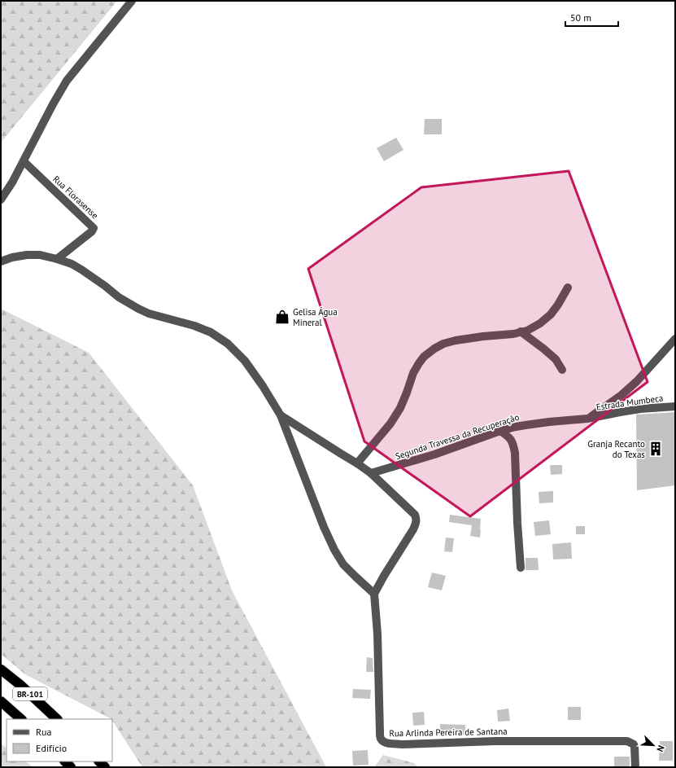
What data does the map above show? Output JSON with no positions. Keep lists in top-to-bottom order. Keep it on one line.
{"streets":{"highway":["BR-101"],"street":["Rua Florasense","Estrada Mumbeca","Segunda Travessa da Recuperação","Rua Arlinda Pereira de Santana"]},"crossings":[["Estrada Mumbeca","Segunda Travessa da Recuperação"]],"places":{"shop":["Gelisa Água Mineral"],"building":["Granja Recanto do Texas"]},"legend":["Rua","Edifício"],"scale_bar":"50 m","north":"bottom right"}
